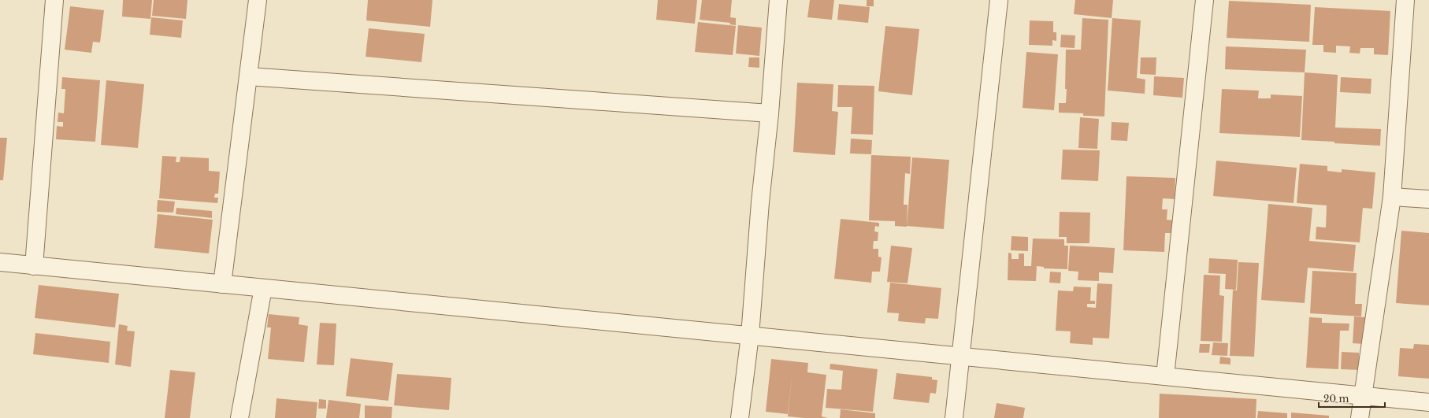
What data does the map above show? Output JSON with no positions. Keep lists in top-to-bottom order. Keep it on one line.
{"scale_bar":"20 m"}
